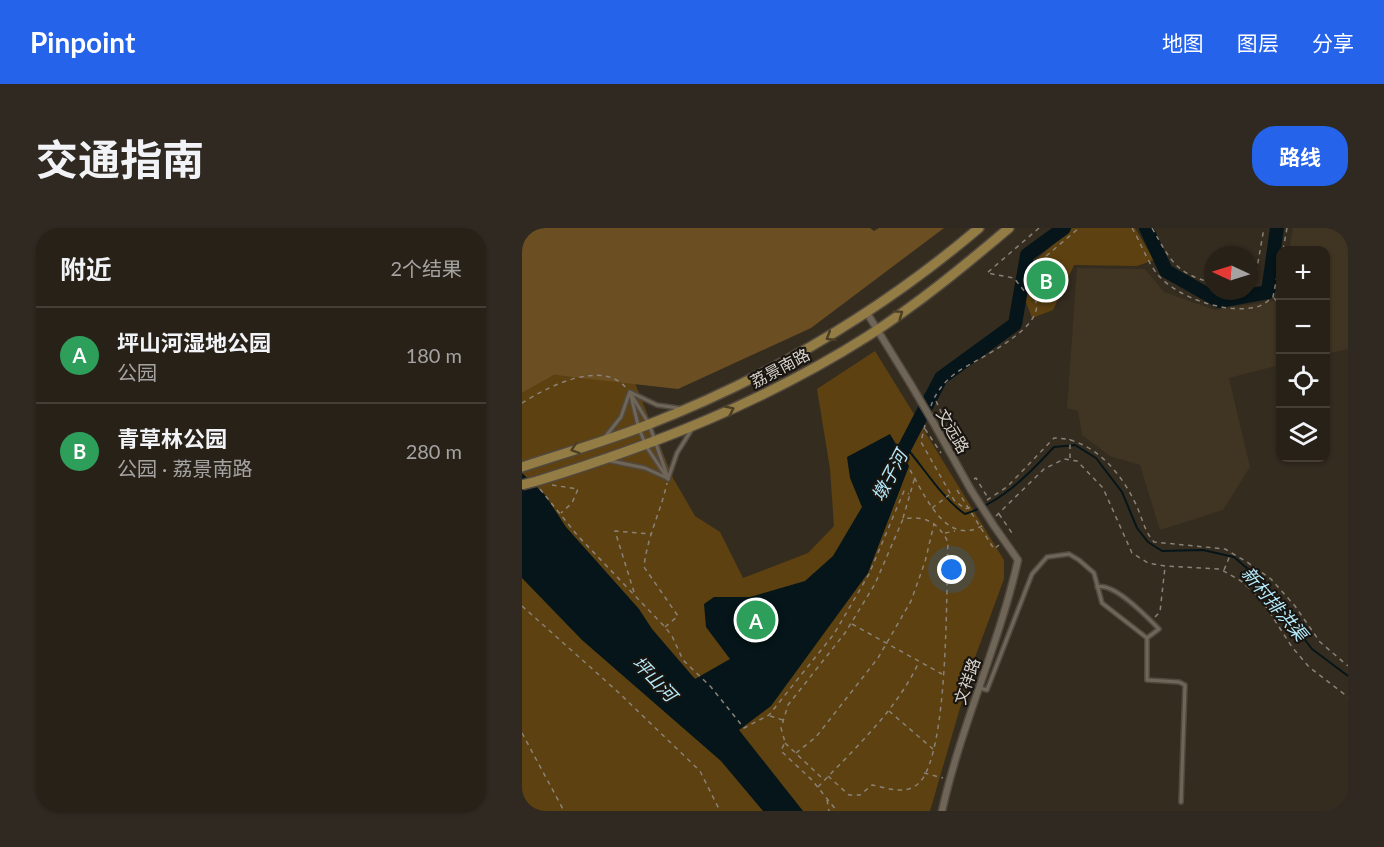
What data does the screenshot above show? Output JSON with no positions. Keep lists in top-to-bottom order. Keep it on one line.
{"streets":{"main road":["荔景南路"],"street":["文远路","文祥路"]},"crossings":[["荔景南路","文远路"],["文远路","文祥路"]],"water":["墩子河","新村排洪渠","坪山河"],"north":"left","page":{"header":"Pinpoint","nav":["地图","图层","分享"],"title":"交通指南","buttons":"路线","heading":["附近","2个结果"],"map_buttons":["+","−"],"pins":["B","A"],"list":[{"mark":"A","name":"坪山河湿地公园","note":"公园","value":"180 m"},{"mark":"B","name":"青草林公园","note":"公园 · 荔景南路","value":"280 m"}]}}
